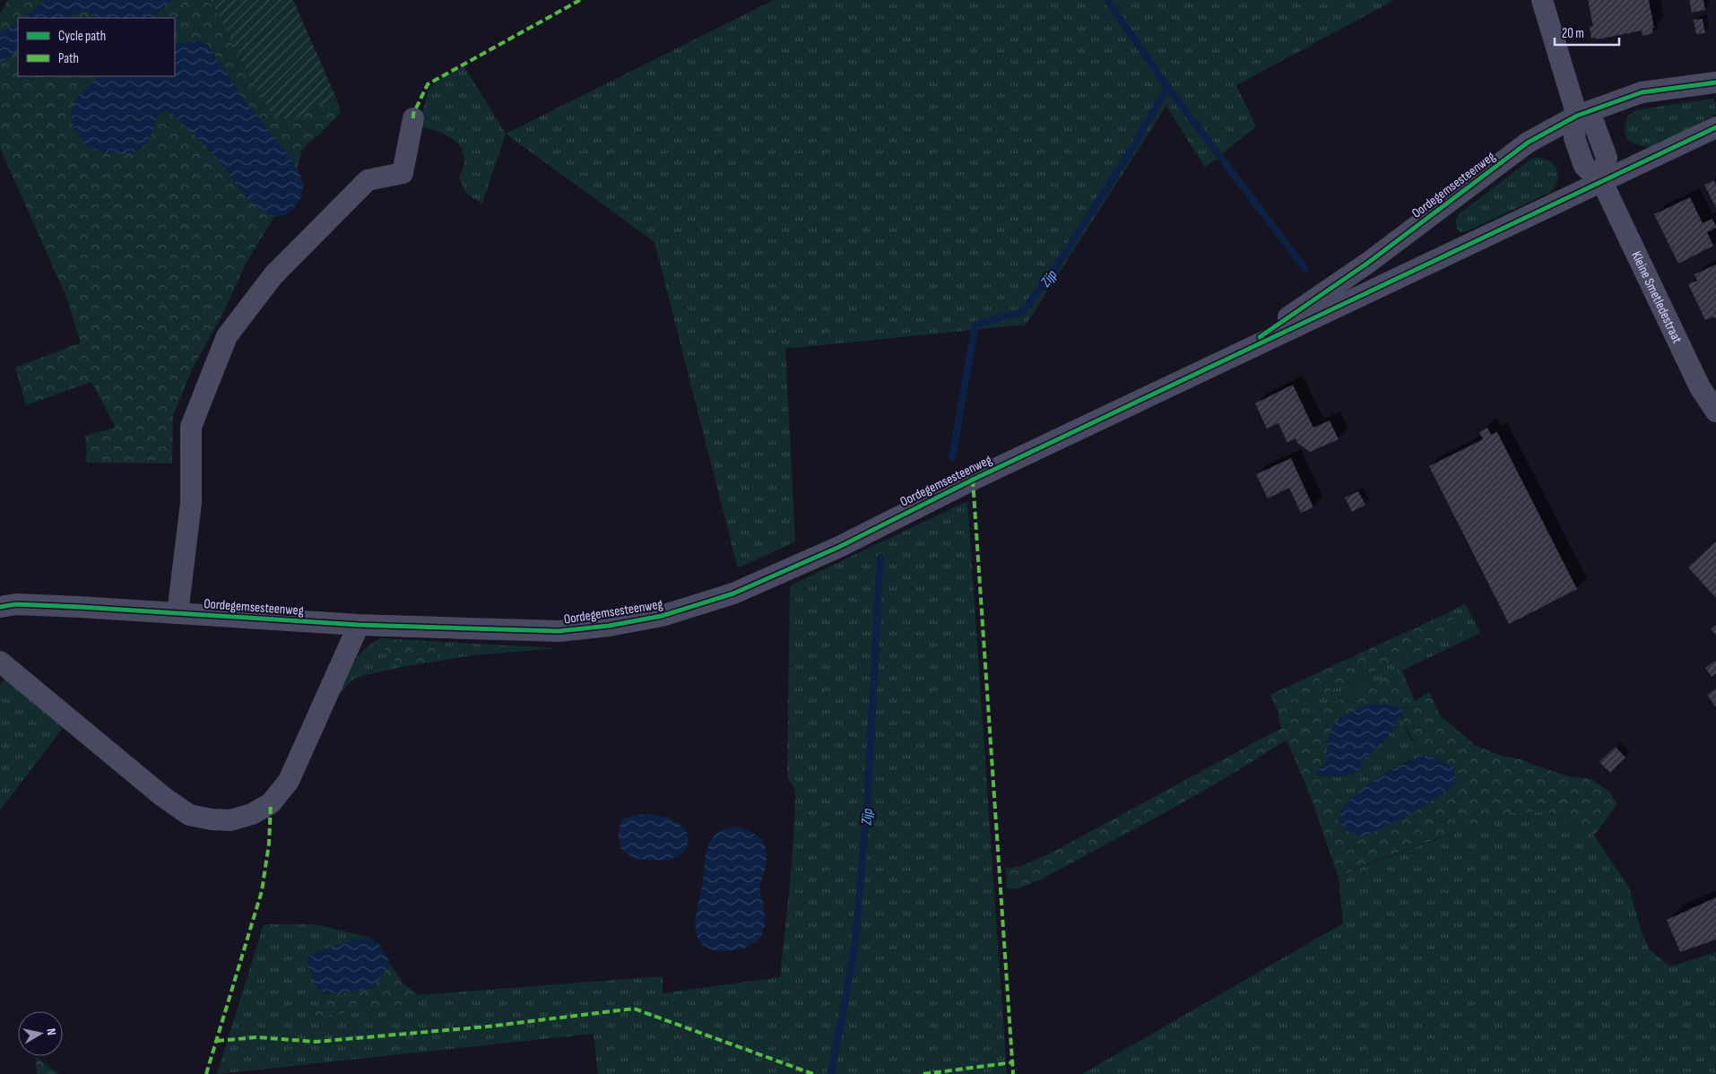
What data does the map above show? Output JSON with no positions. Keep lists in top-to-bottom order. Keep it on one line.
{"streets":{"street":["Oordegemsesteenweg","Kleine Smetledestraat"]},"crossings":[["Oordegemsesteenweg","Kleine Smetledestraat"]],"water":["Zijp"],"legend":["Cycle path","Path"],"scale_bar":"20 m","north":"right"}
